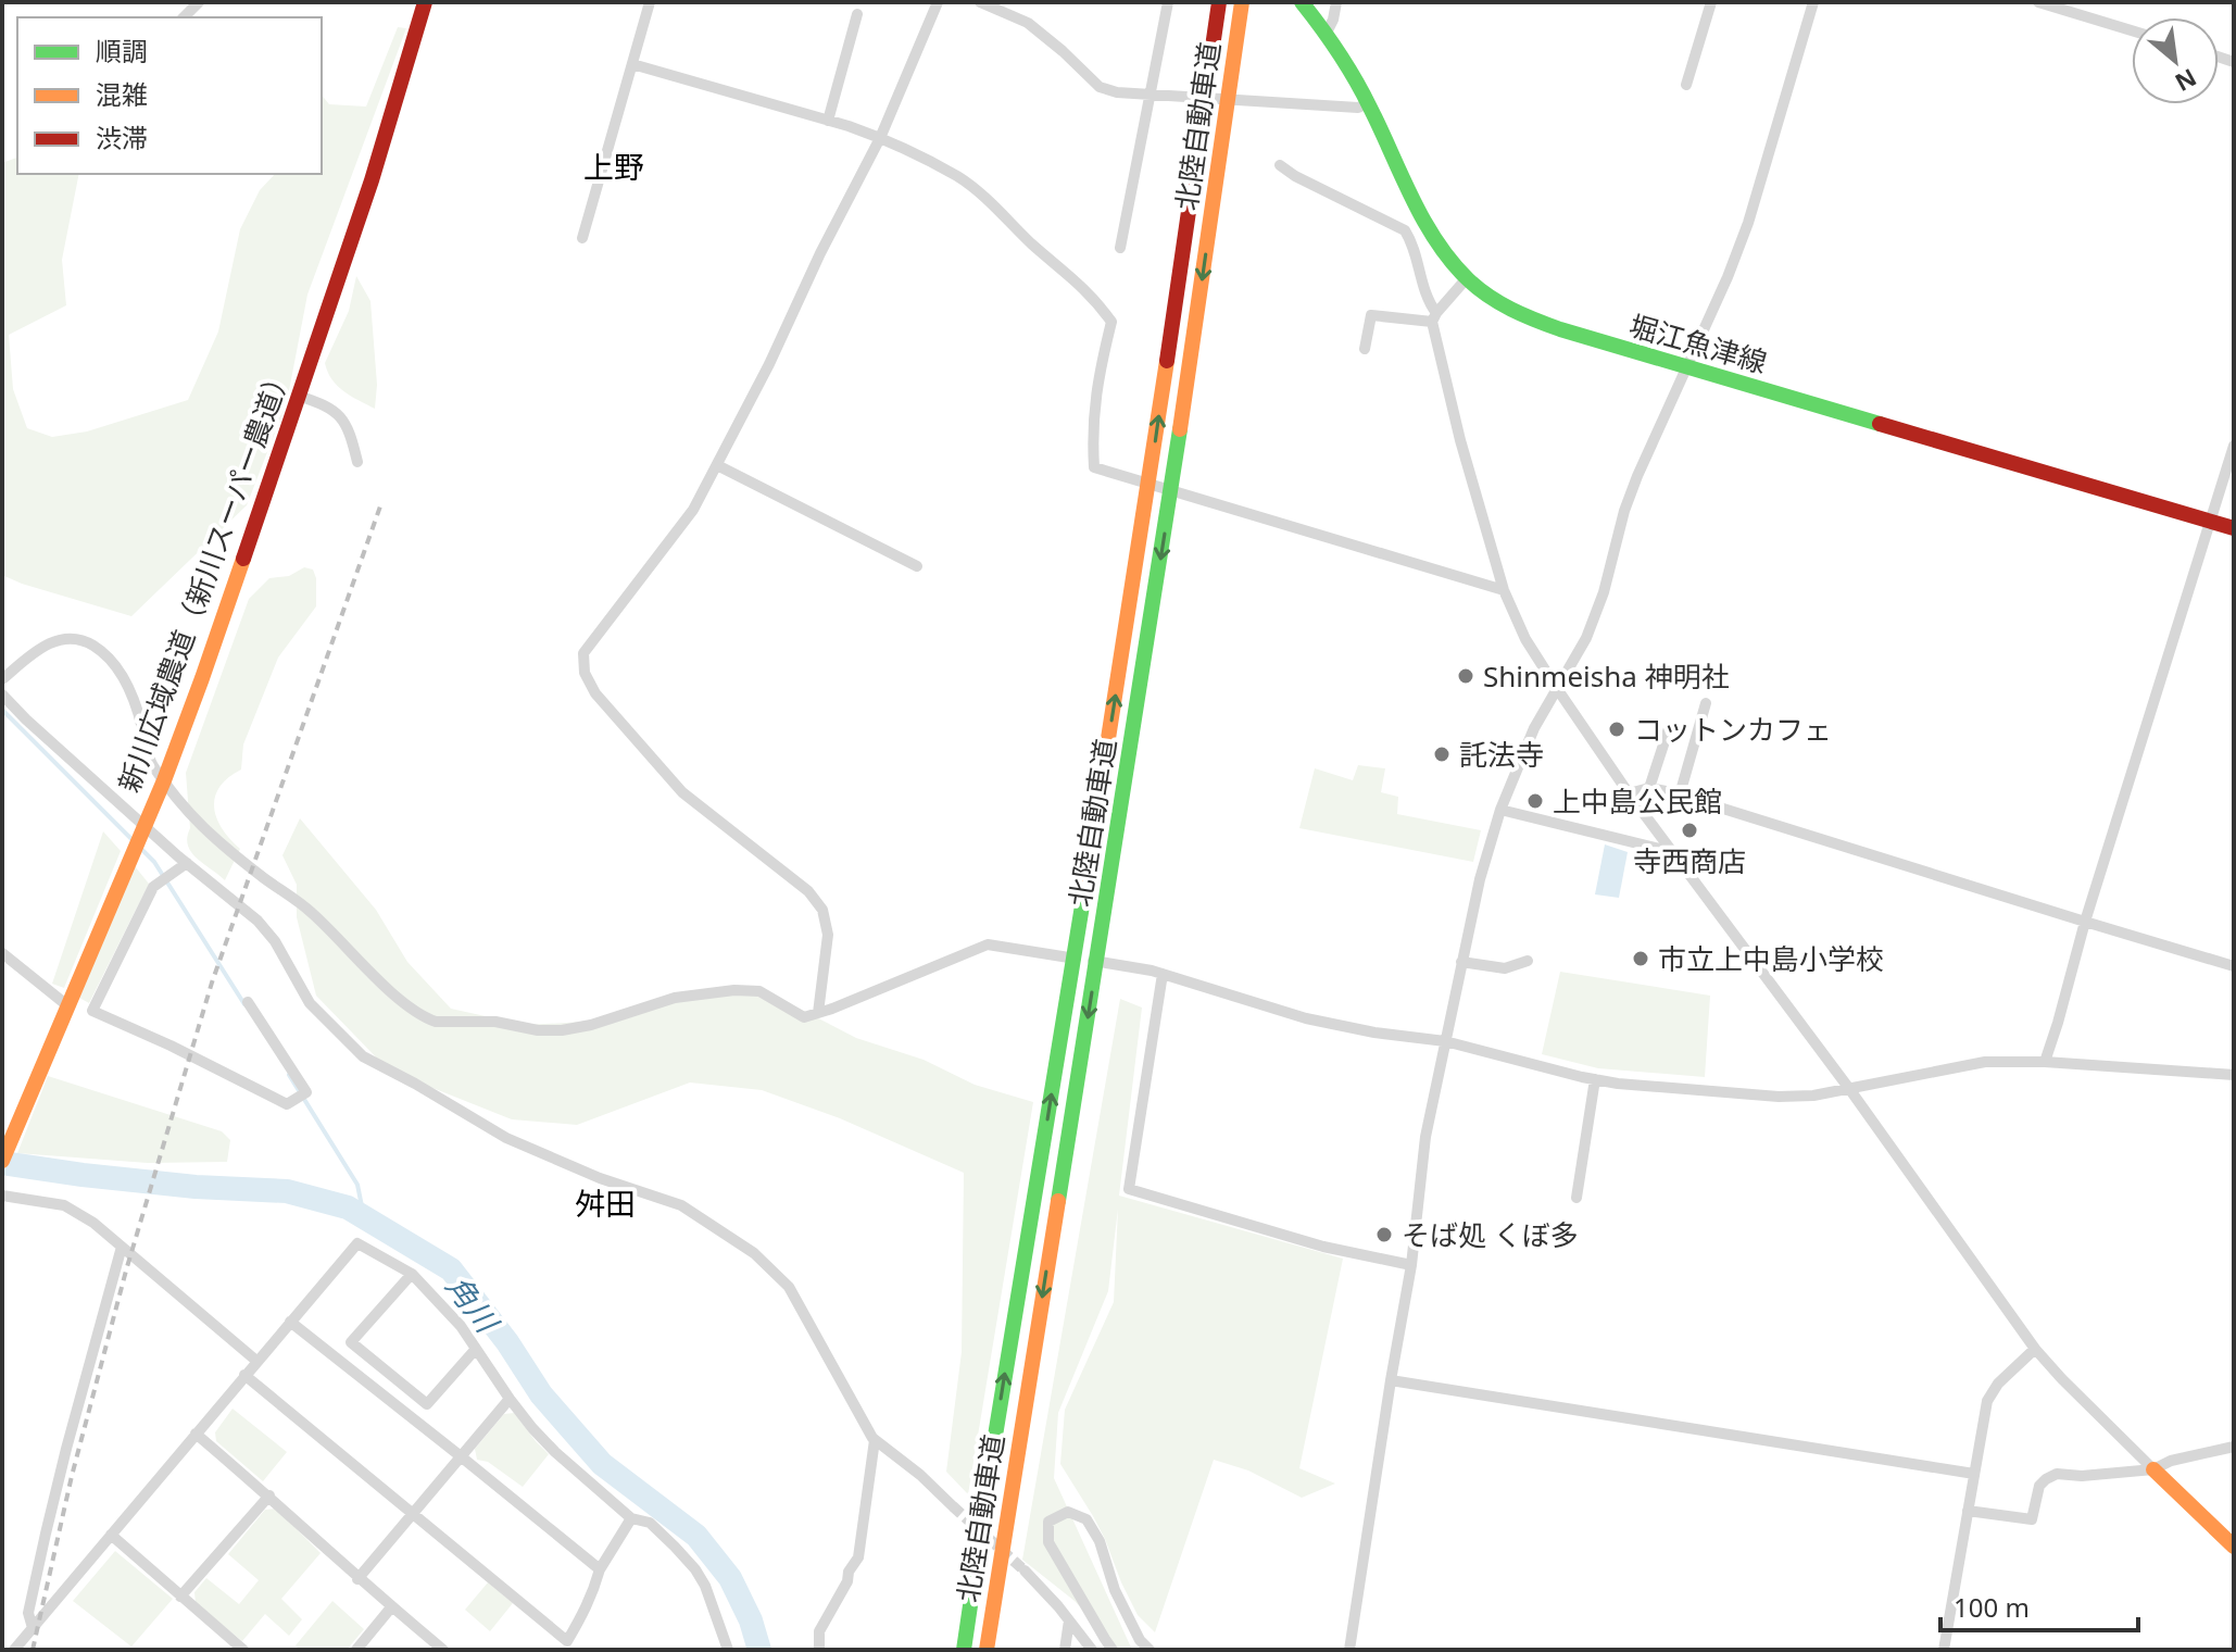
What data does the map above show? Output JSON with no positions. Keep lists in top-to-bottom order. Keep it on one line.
{"streets":{"main road":["北陸自動車道","堀江魚津線","新川広域農道（新川スーパー農道）"]},"districts":["上野","舛田"],"water":["角川"],"places":["Shinmeisha 神明社","コットンカフェ","託法寺","上中島公民館","寺西商店","市立上中島小学校","そば処 くぼ多"],"legend":["順調","混雑","渋滞"],"scale_bar":"100 m","north":"bottom right"}
